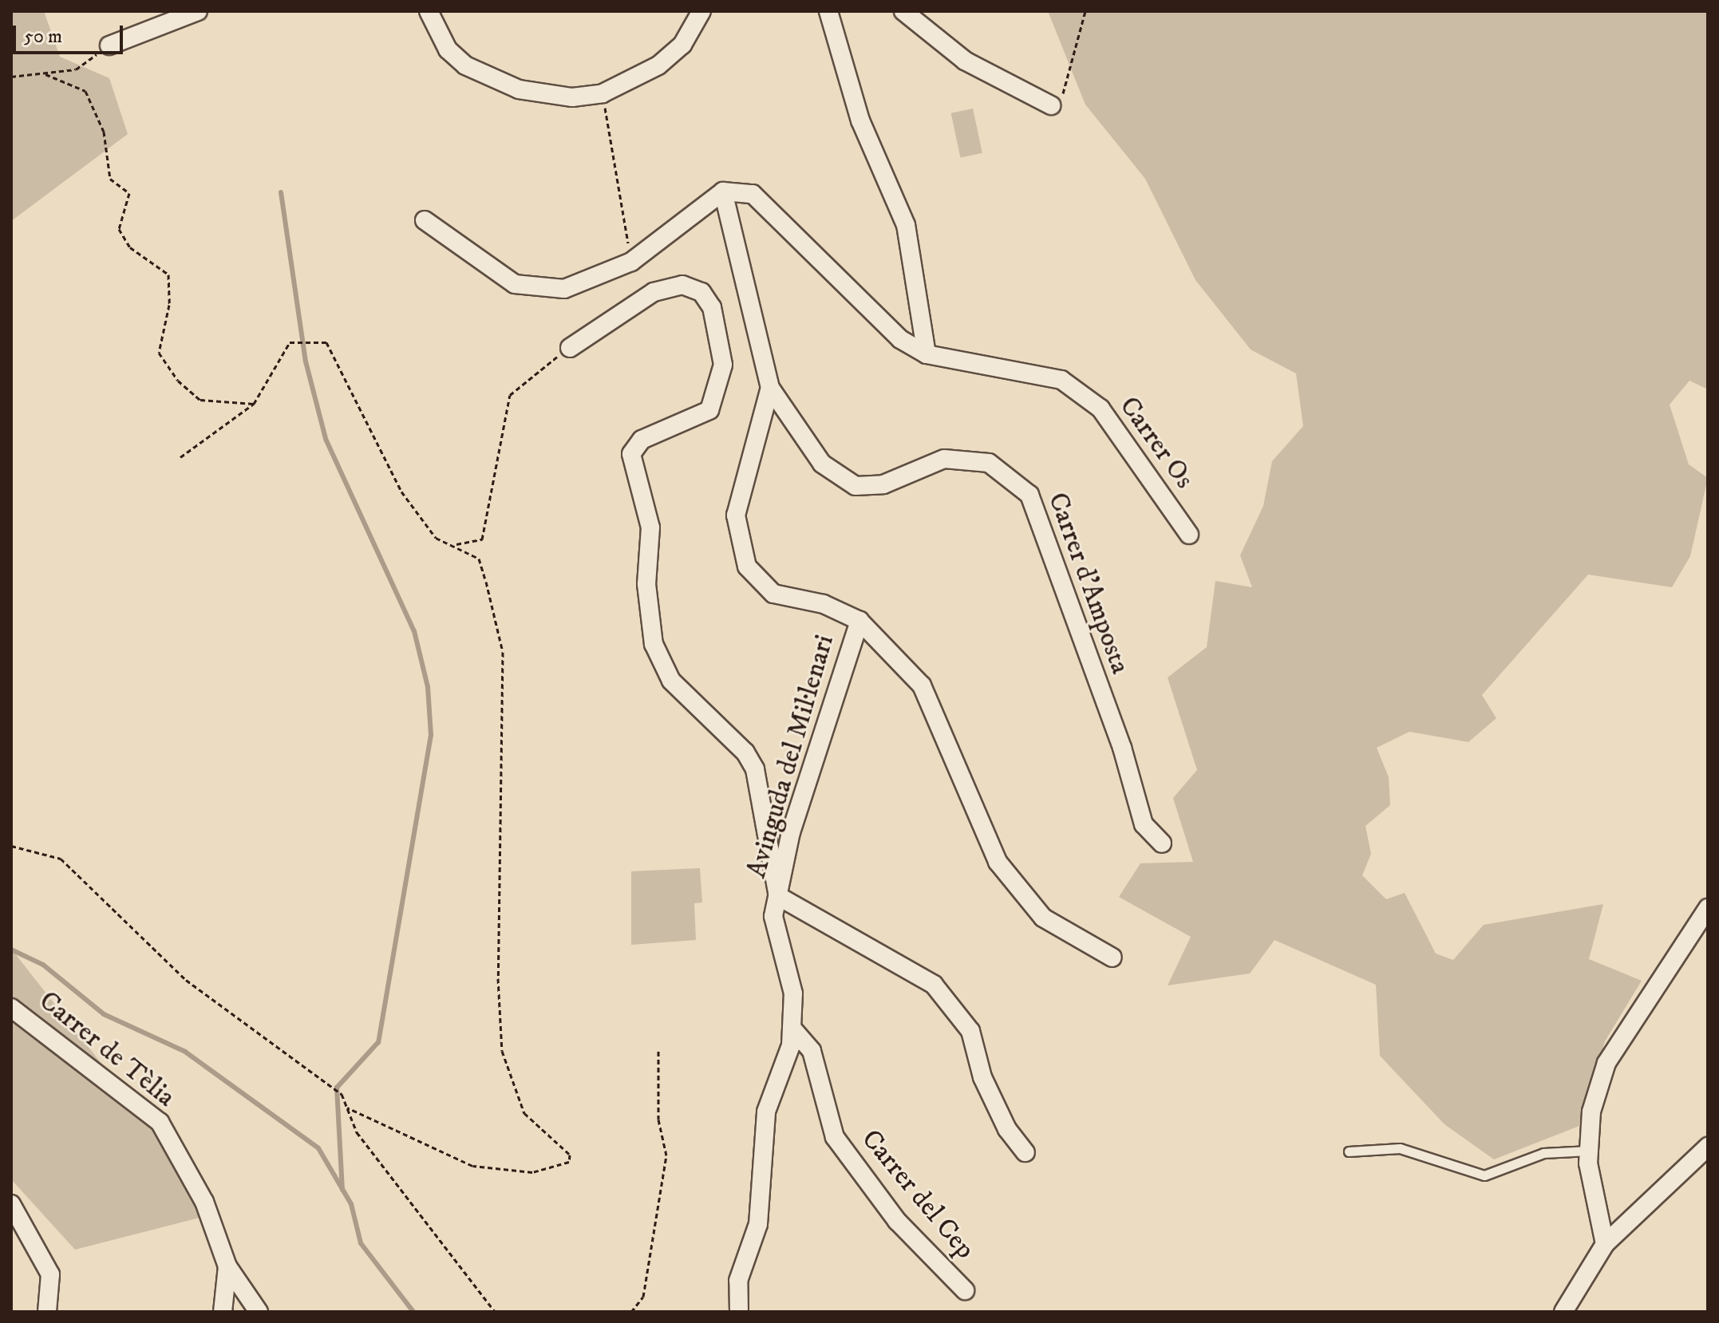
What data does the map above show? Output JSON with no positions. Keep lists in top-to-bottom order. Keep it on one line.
{"streets":{"street":["Carrer Os","Carrer d'Amposta","Avinguda del Mil·lenari","Carrer de Tèlia","Carrer del Cep"]},"crossings":[["Carrer d'Amposta","Avinguda del Mil·lenari"],["Avinguda del Mil·lenari","Carrer del Cep"]],"scale_bar":"50 m"}
